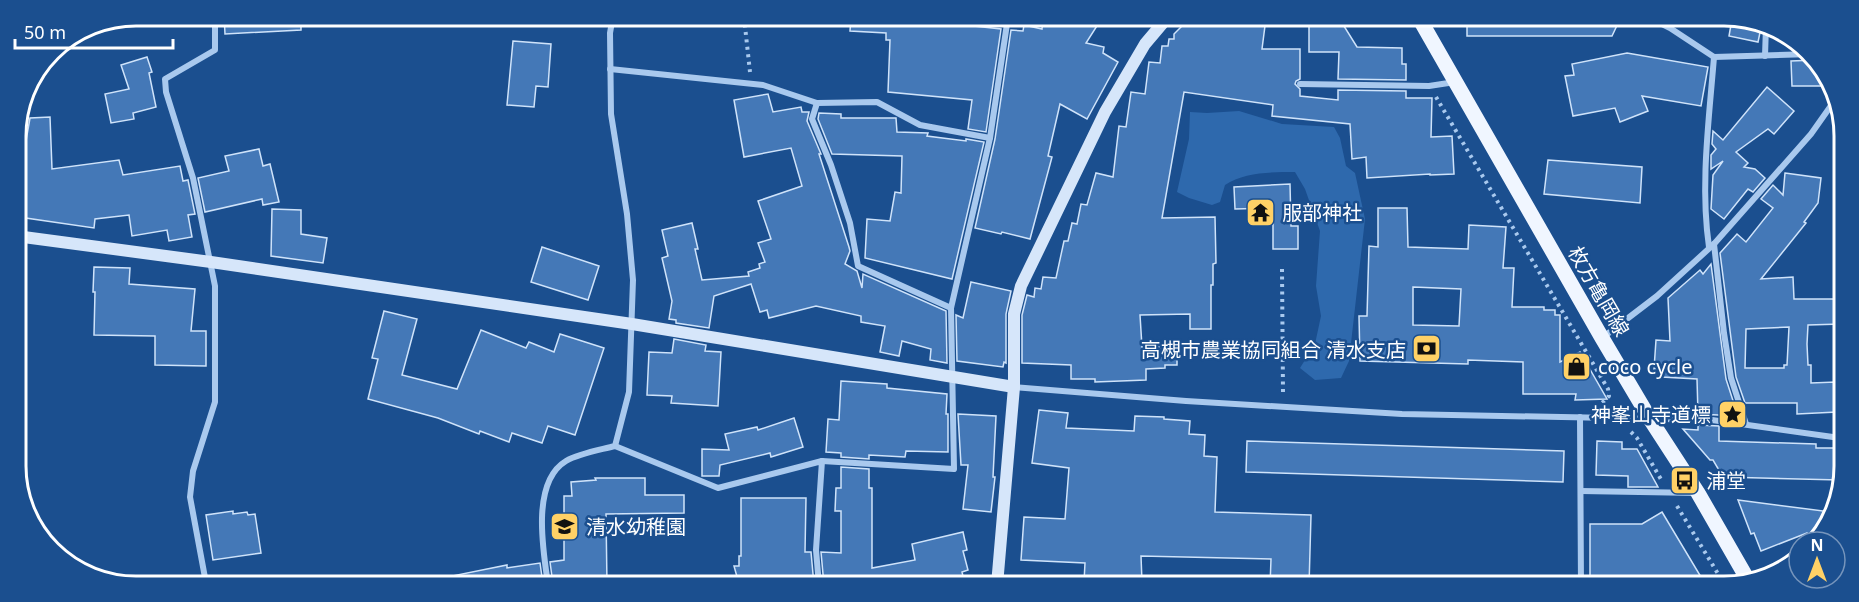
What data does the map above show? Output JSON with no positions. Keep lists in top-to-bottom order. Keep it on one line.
{"streets":{"main road":["枚方亀岡線"]},"places":{"temple":["服部神社"],"bank":["高槻市農業協同組合 清水支店"],"shop":["coco cycle"],"place":["神峯山寺道標"],"bus stop":["浦堂"],"school or university":["清水幼稚園"]},"scale_bar":"50 m","north":"top"}
